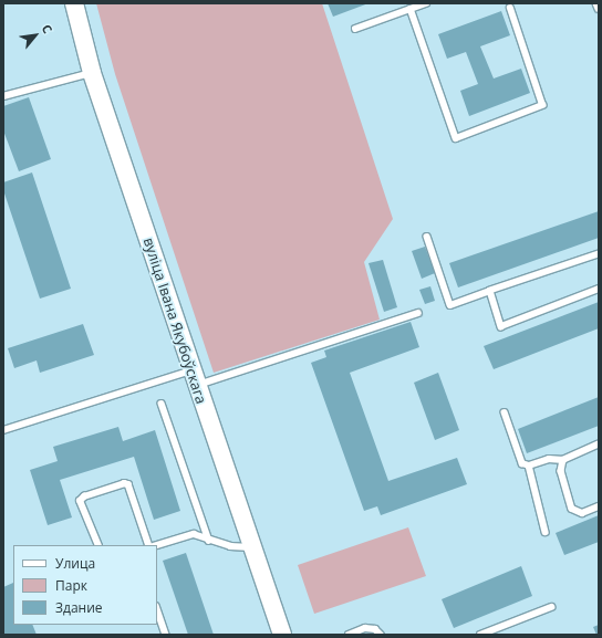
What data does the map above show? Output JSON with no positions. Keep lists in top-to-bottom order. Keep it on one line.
{"streets":{"street":["вуліца Івана Якубоўскага"]},"legend":["Улица","Парк","Здание"],"north":"top right"}
